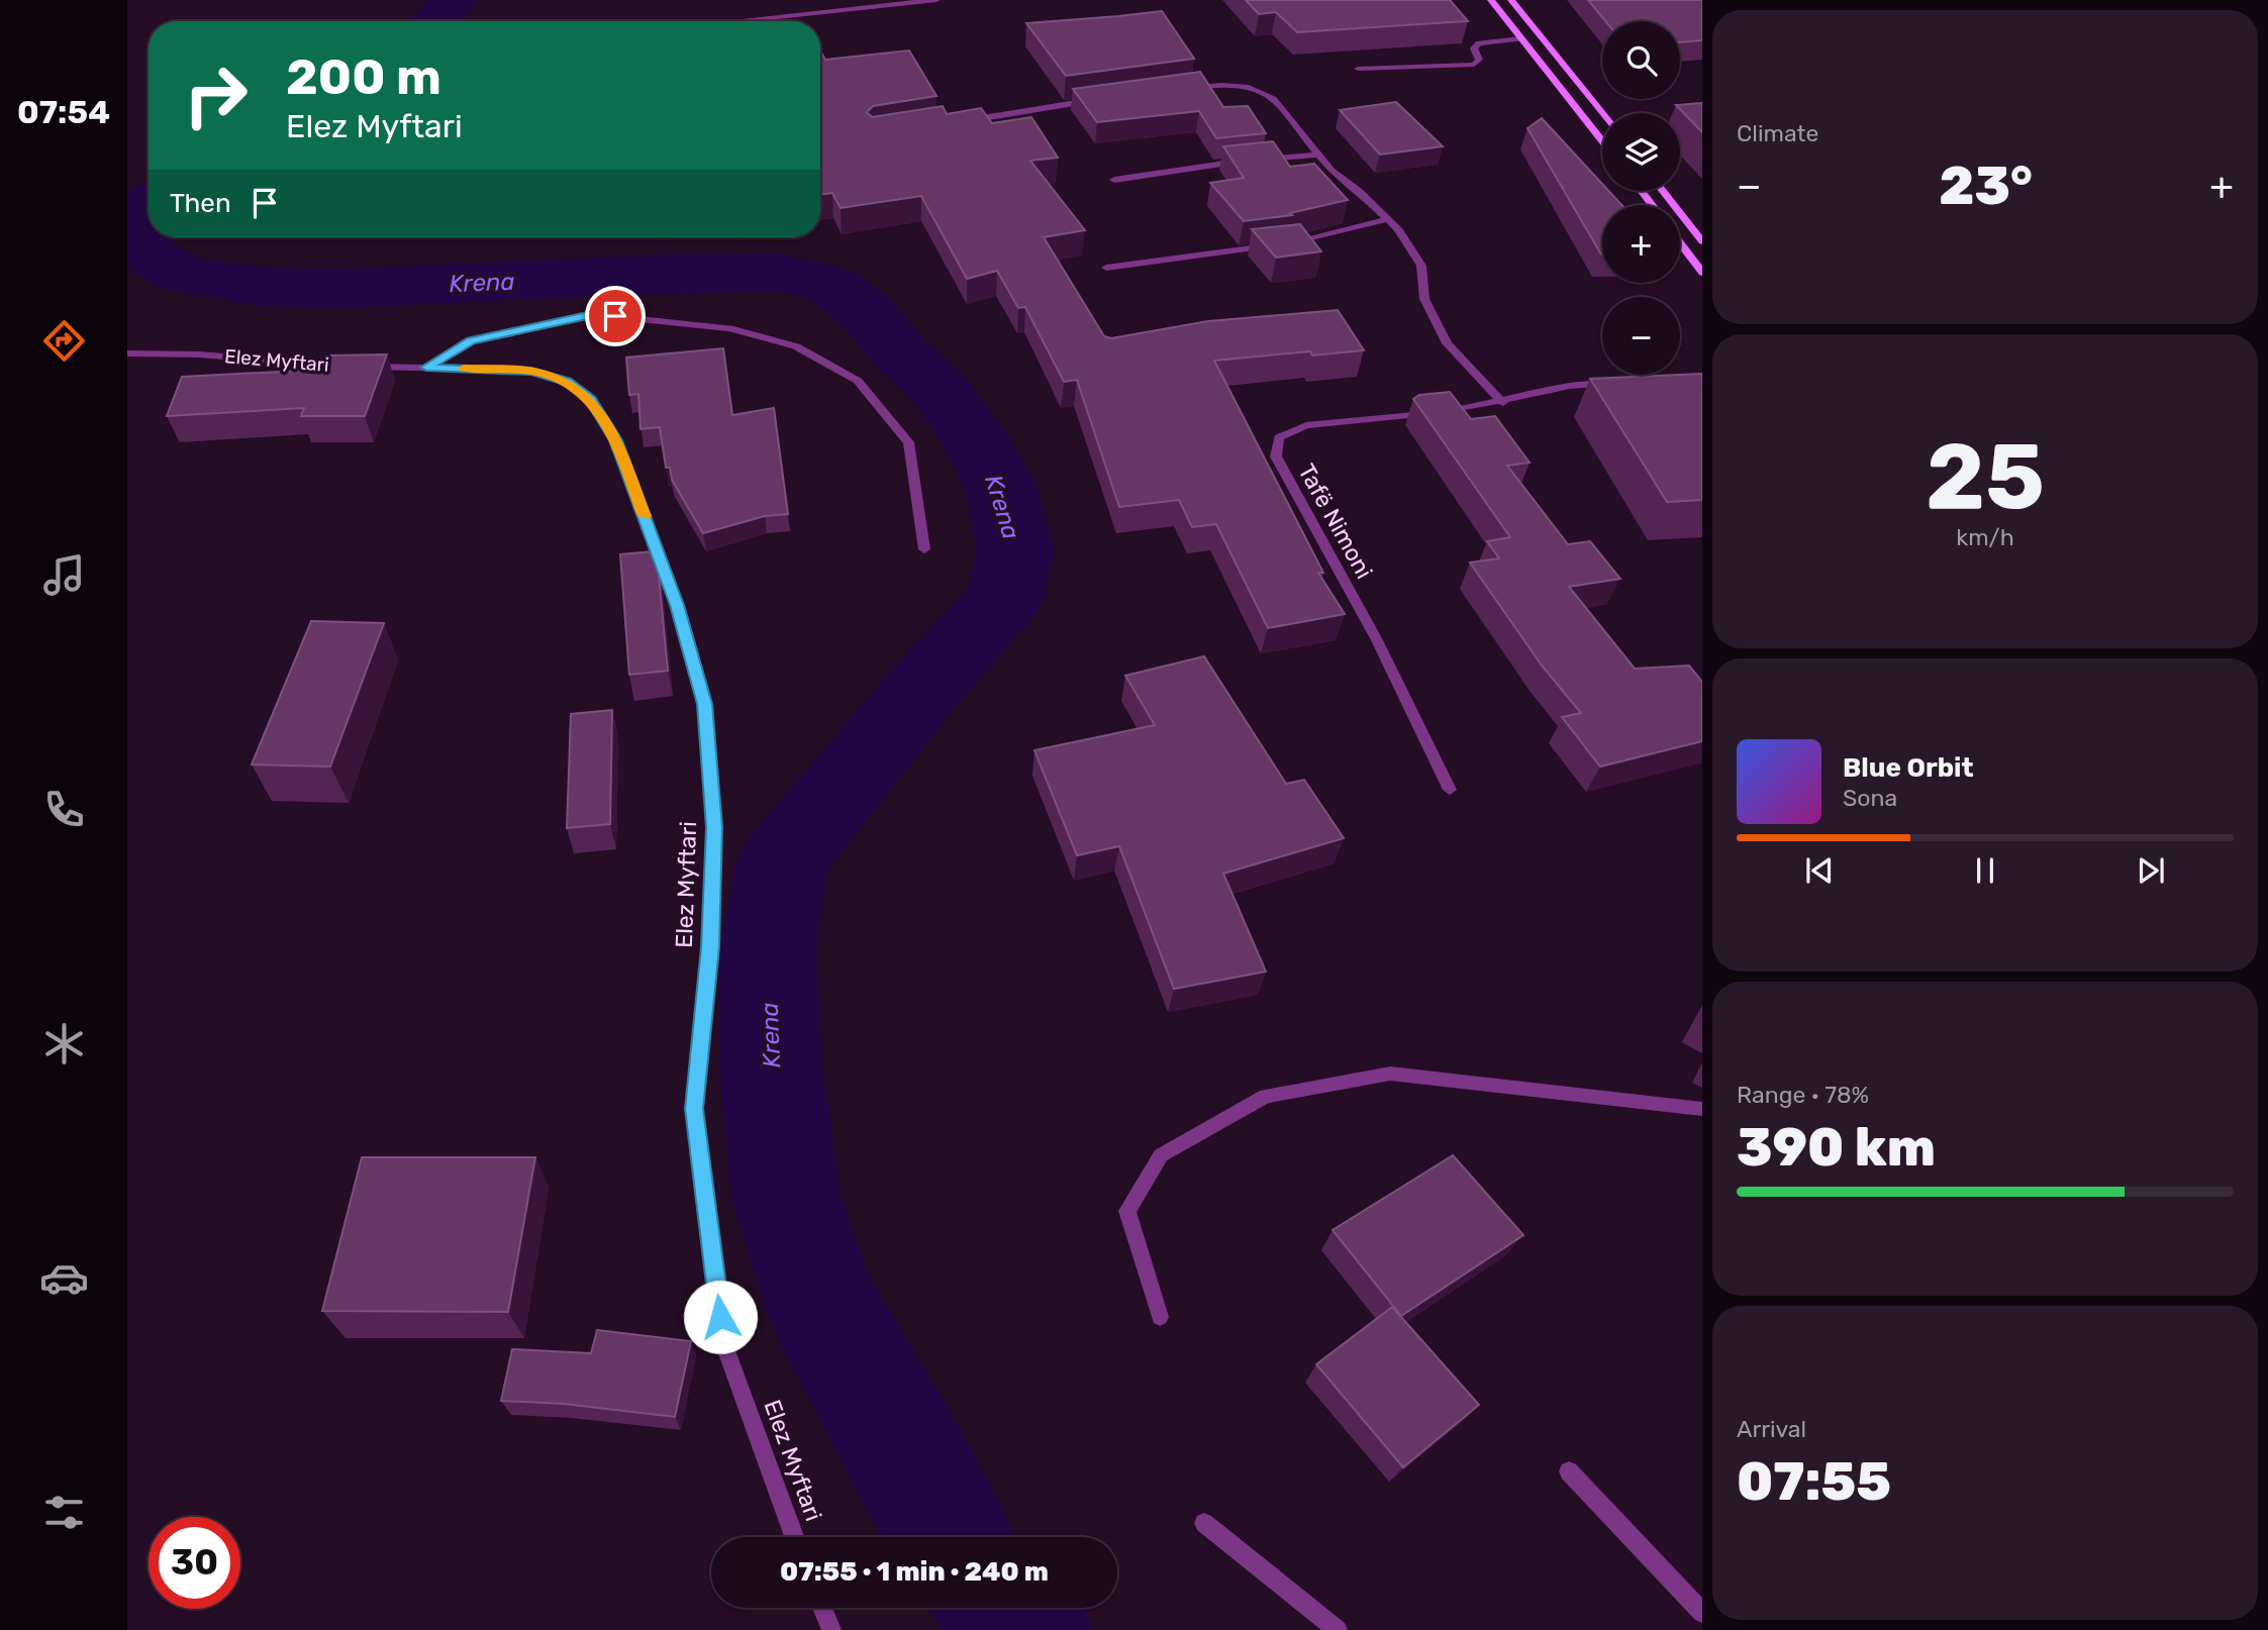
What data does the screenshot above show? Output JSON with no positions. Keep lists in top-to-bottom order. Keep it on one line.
{"streets":{"street":["Elez Myftari","Tafë Nimoni"]},"water":["Krena"],"page":{"tabs":"07:54","tile":["Climate",["25","km/h"],["Range · 78%","390 km"],["Arrival","07:55"]],"map_buttons":["+","−"],"turn":["200 m","Elez Myftari"],"heat":["−","23°","+"],"then":"Then","song":["Blue Orbit","Sona"],"limit":"30","trip":"07:55 · 1 min · 240 m"}}
